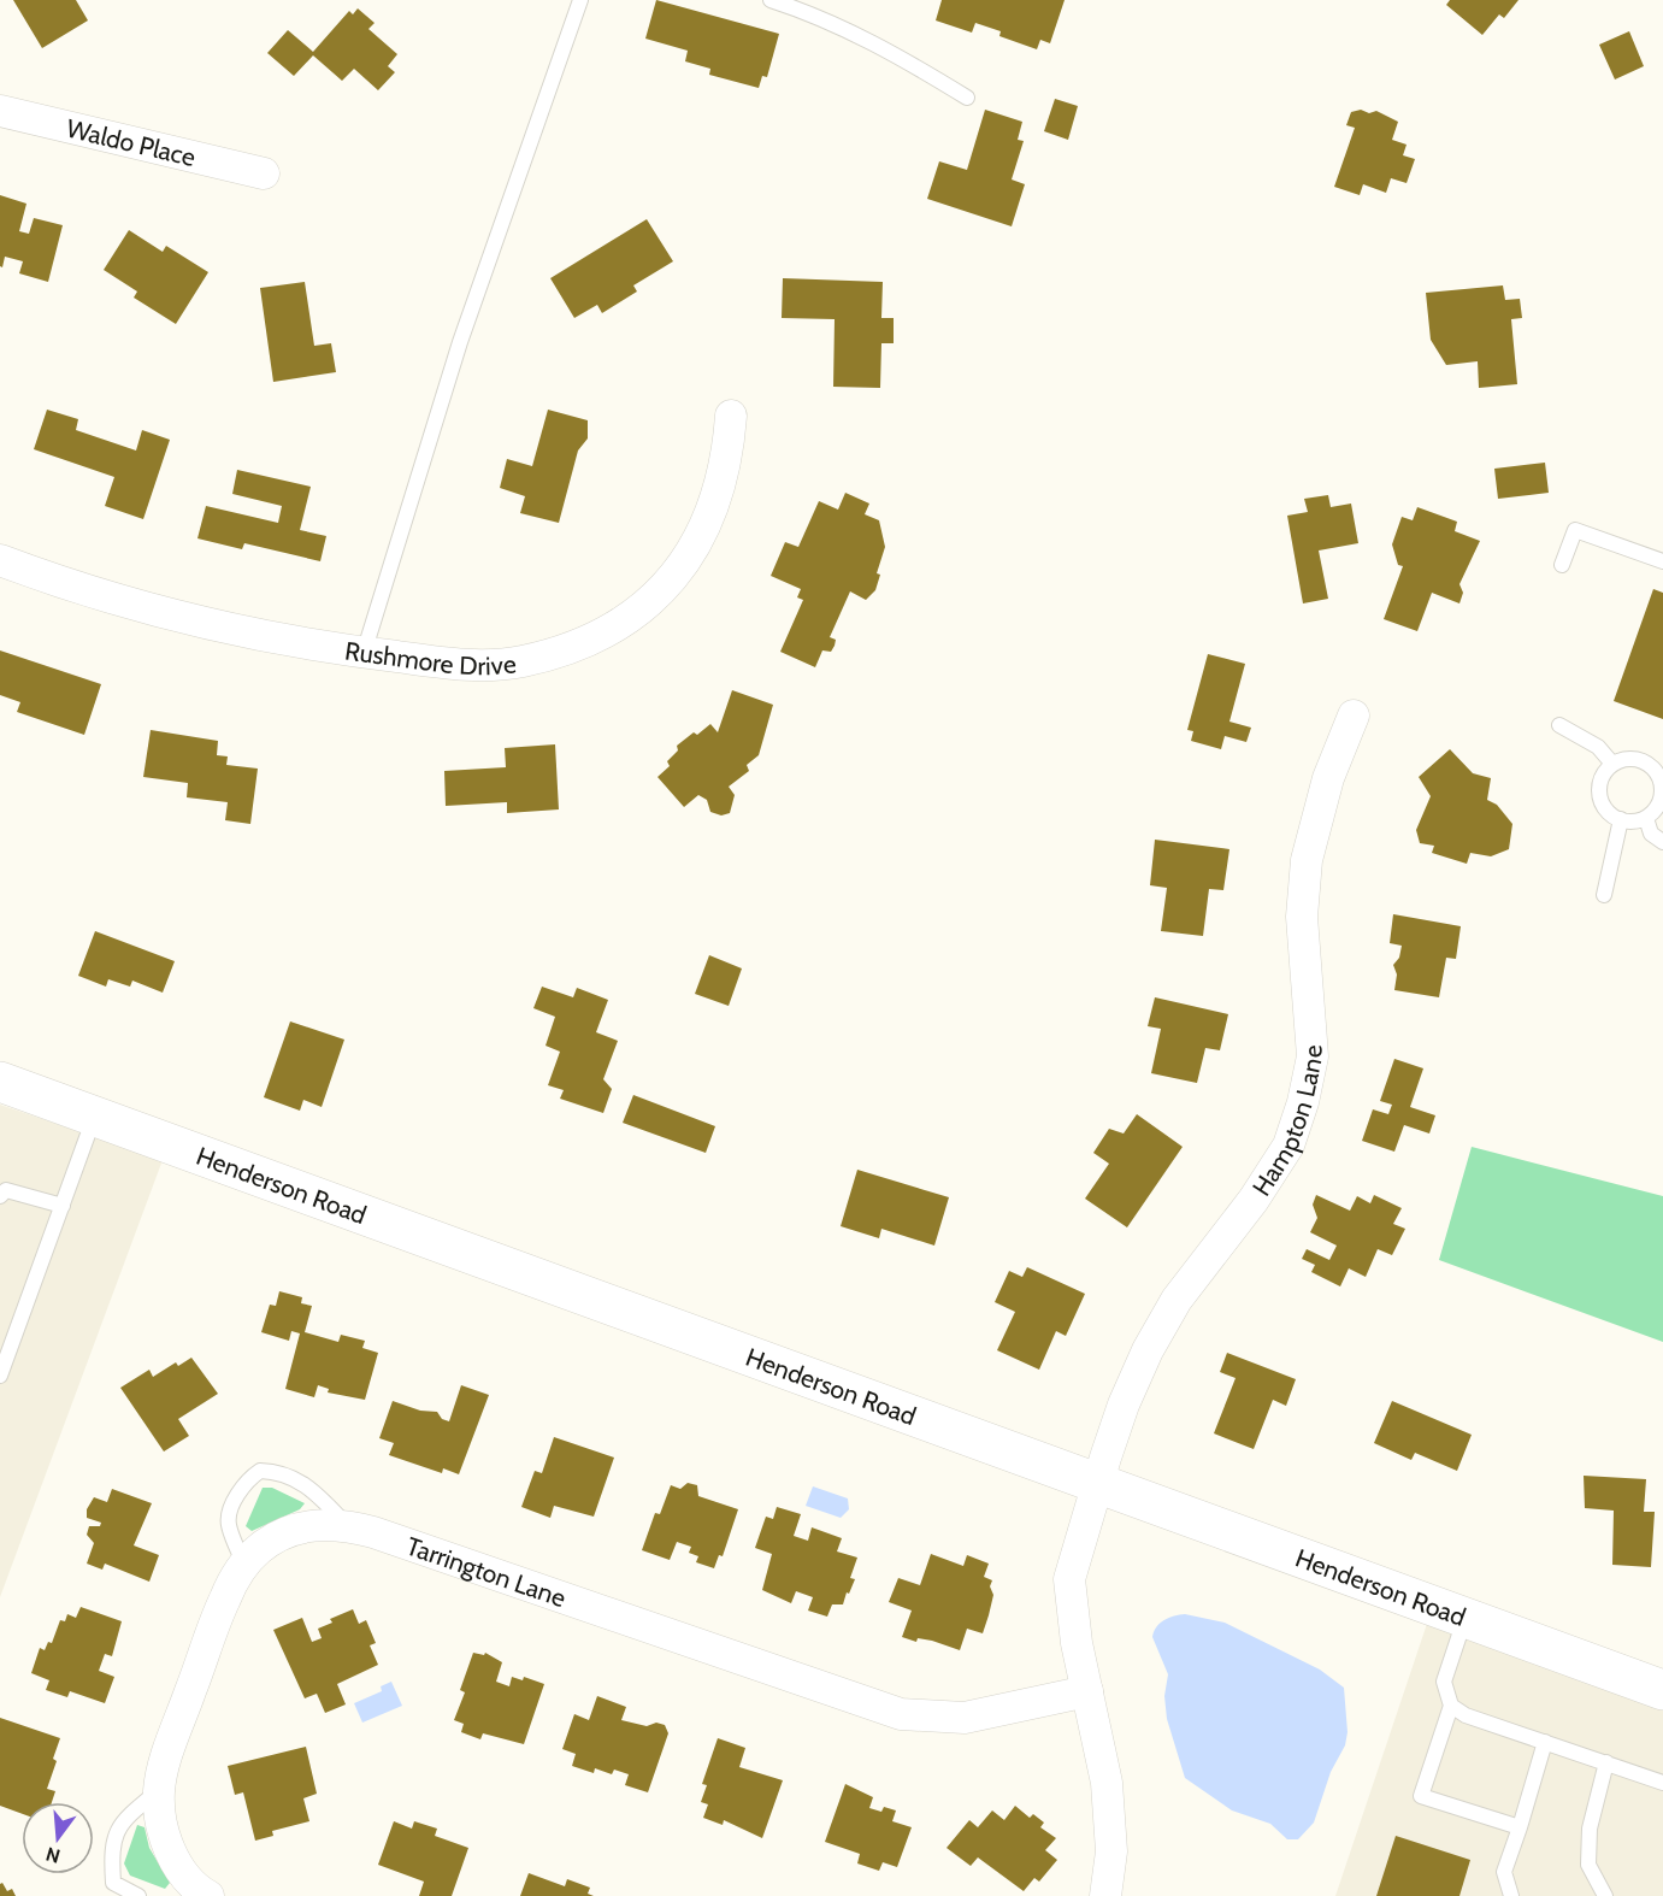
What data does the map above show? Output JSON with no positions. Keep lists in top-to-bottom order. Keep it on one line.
{"streets":{"main road":["Henderson Road"],"street":["Waldo Place","Rushmore Drive","Hampton Lane","Tarrington Lane"]},"crossings":[["Hampton Lane","Henderson Road"]],"north":"bottom"}
